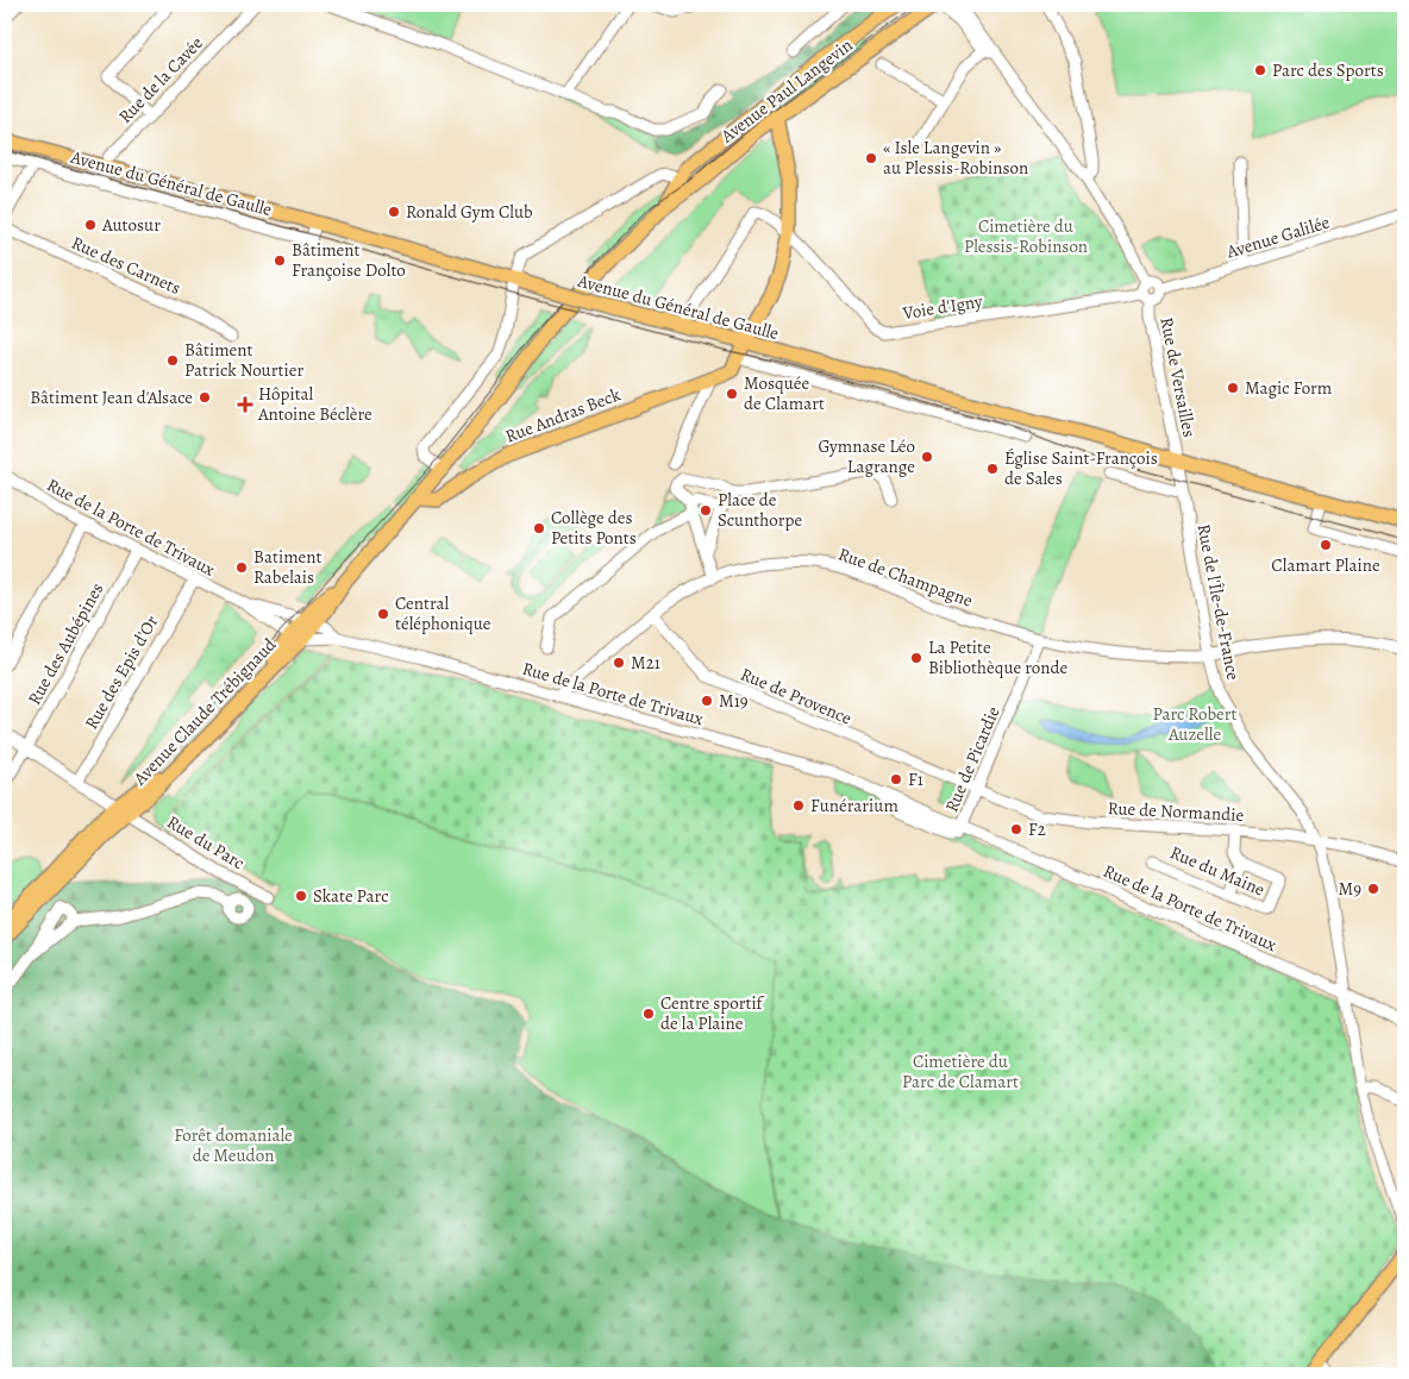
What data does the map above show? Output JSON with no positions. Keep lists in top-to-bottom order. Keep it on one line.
{"streets":{"main road":["Avenue Paul Langevin","Avenue du Général de Gaulle","Rue Andras Beck","Avenue Claude Trébignaud"],"street":["Rue de la Cavée","Avenue Galilée","Rue des Carnets","Voie d'Igny","Rue de Versailles","Rue de la Porte de Trivaux","Rue de Champagne","Rue de l'Île-de-France","Rue des Aubépines","Rue des Epis d'Or","Rue de Provence","Rue de Picardie","Rue de Normandie","Rue du Parc","Rue du Maine"]},"crossings":[["Rue de la Cavée","Avenue du Général de Gaulle"],["Avenue Paul Langevin","Rue Andras Beck"],["Avenue du Général de Gaulle","Rue de Versailles"],["Avenue du Général de Gaulle","Rue Andras Beck"],["Avenue du Général de Gaulle","Rue de l'Île-de-France"],["Voie d'Igny","Rue de Versailles"],["Rue de Versailles","Rue de l'Île-de-France"],["Rue de la Porte de Trivaux","Rue de Champagne"],["Rue de la Porte de Trivaux","Rue de l'Île-de-France"],["Rue de la Porte de Trivaux","Rue des Aubépines"],["Rue de la Porte de Trivaux","Rue des Epis d'Or"],["Rue de la Porte de Trivaux","Avenue Claude Trébignaud"],["Rue de la Porte de Trivaux","Rue de Picardie"],["Rue de Champagne","Rue de l'Île-de-France"],["Rue de Champagne","Rue de Provence"],["Rue de Champagne","Rue de Picardie"],["Rue de l'Île-de-France","Rue de Normandie"],["Rue des Aubépines","Rue du Parc"],["Rue des Epis d'Or","Rue du Parc"],["Rue de Provence","Rue de Normandie"],["Avenue Claude Trébignaud","Rue du Parc"],["Rue de Picardie","Rue de Normandie"]],"parks":["Cimetière du Plessis-Robinson","Parc Robert Auzelle","Cimetière du Parc de Clamart","Forêt domaniale de Meudon"],"places":{"other":["Parc des Sports","« Isle Langevin » au Plessis-Robinson","Ronald Gym Club","Autosur","Bâtiment Françoise Dolto","Bâtiment Patrick Nourtier","Magic Form","Mosquée de Clamart","Bâtiment Jean d'Alsace","Gymnase Léo Lagrange","Église Saint-François de Sales","Place de Scunthorpe","Collège des Petits Ponts","Clamart Plaine","Batiment Rabelais","Central téléphonique","La Petite Bibliothèque ronde","M21","M19","F1","Funérarium","F2","M9","Skate Parc","Centre sportif de la Plaine"],"health":["Hôpital Antoine Béclère"]}}
